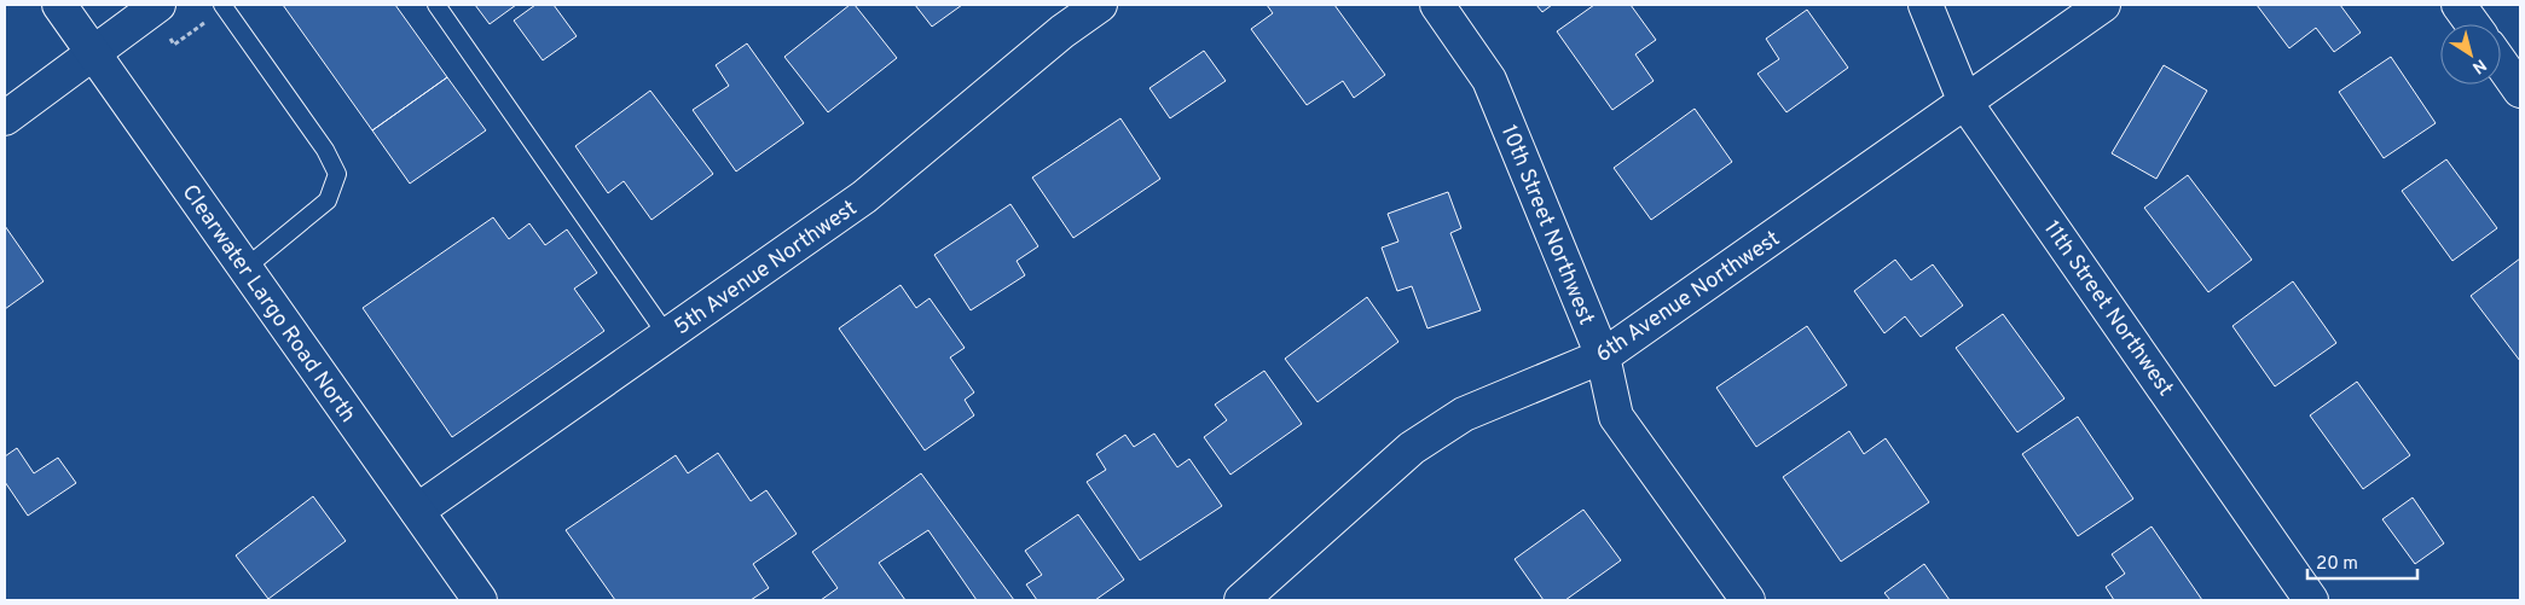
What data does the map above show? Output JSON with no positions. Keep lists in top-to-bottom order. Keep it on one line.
{"streets":{"street":["10th Street Northwest","5th Avenue Northwest","6th Avenue Northwest","Clearwater Largo Road North","11th Street Northwest"]},"crossings":[["10th Street Northwest","6th Avenue Northwest"],["5th Avenue Northwest","Clearwater Largo Road North"],["6th Avenue Northwest","11th Street Northwest"]],"scale_bar":"20 m","north":"bottom right"}
